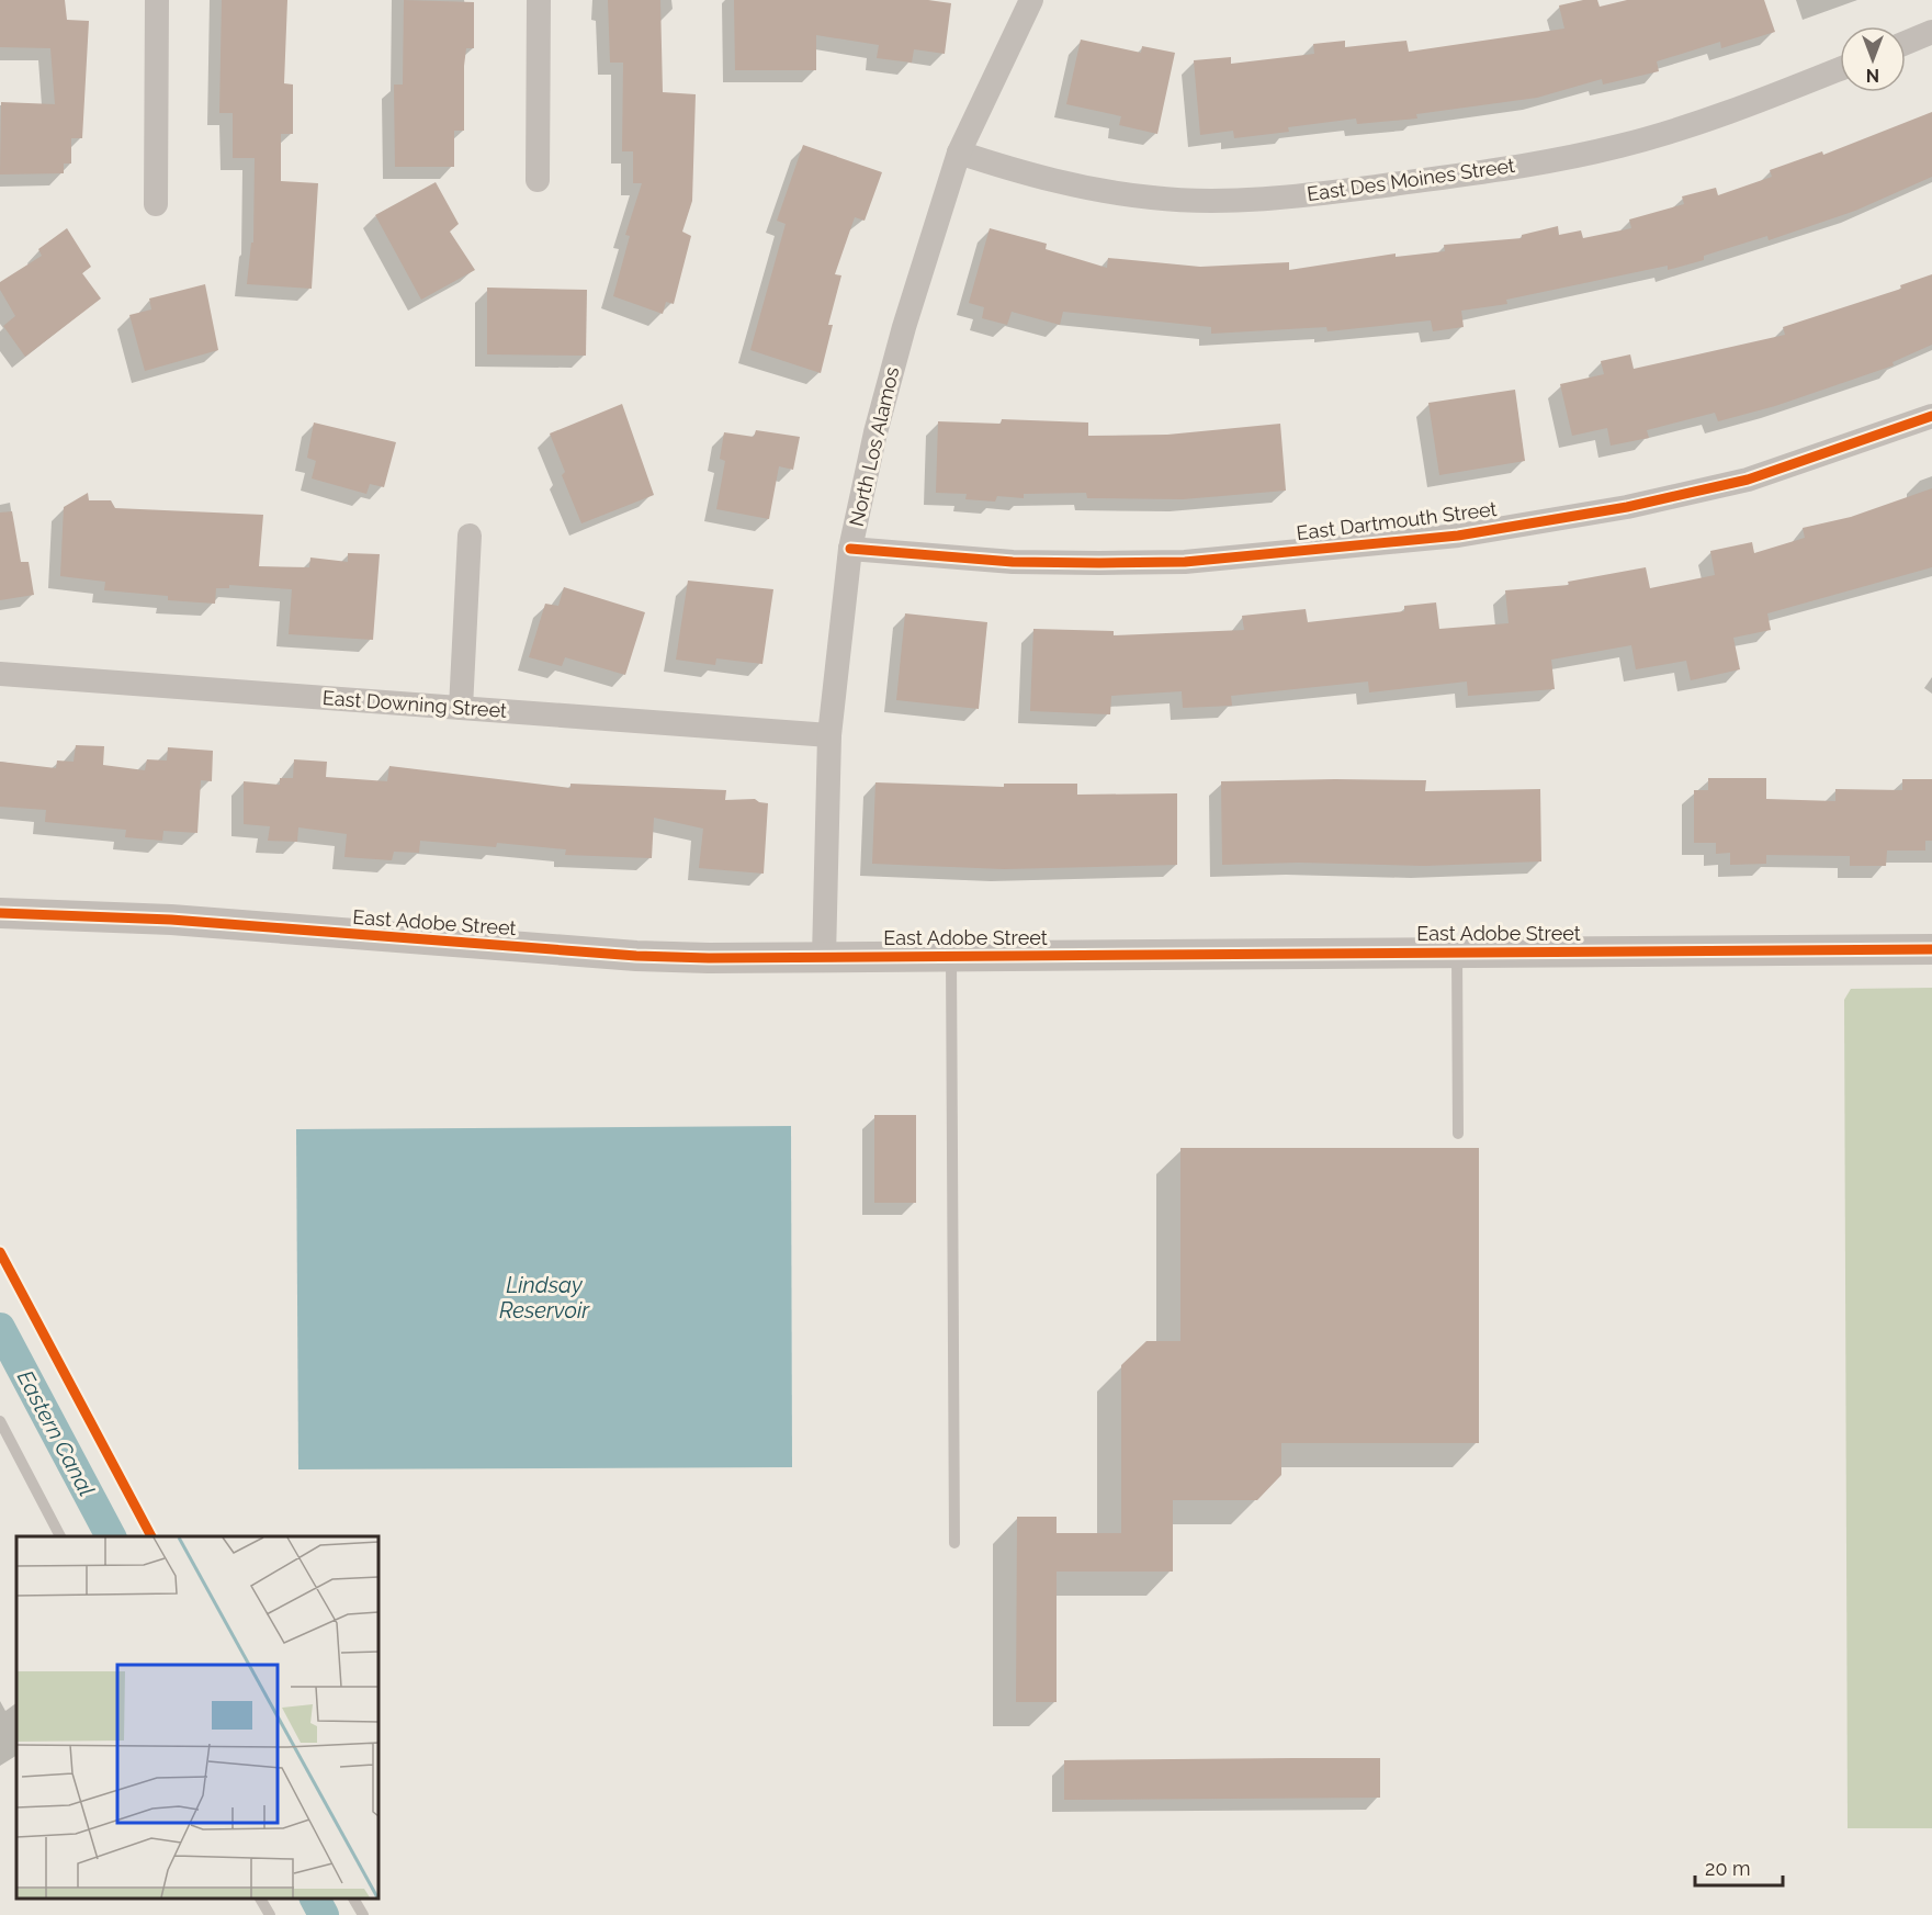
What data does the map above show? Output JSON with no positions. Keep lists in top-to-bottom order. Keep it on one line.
{"streets":{"street":["East Des Moines Street","North Los Alamos","East Dartmouth Street","East Downing Street","East Adobe Street"]},"crossings":[["East Des Moines Street","North Los Alamos"],["North Los Alamos","East Dartmouth Street"],["North Los Alamos","East Downing Street"],["North Los Alamos","East Adobe Street"]],"water":["Lindsay Reservoir","Eastern Canal"],"scale_bar":"20 m","north":"bottom"}
